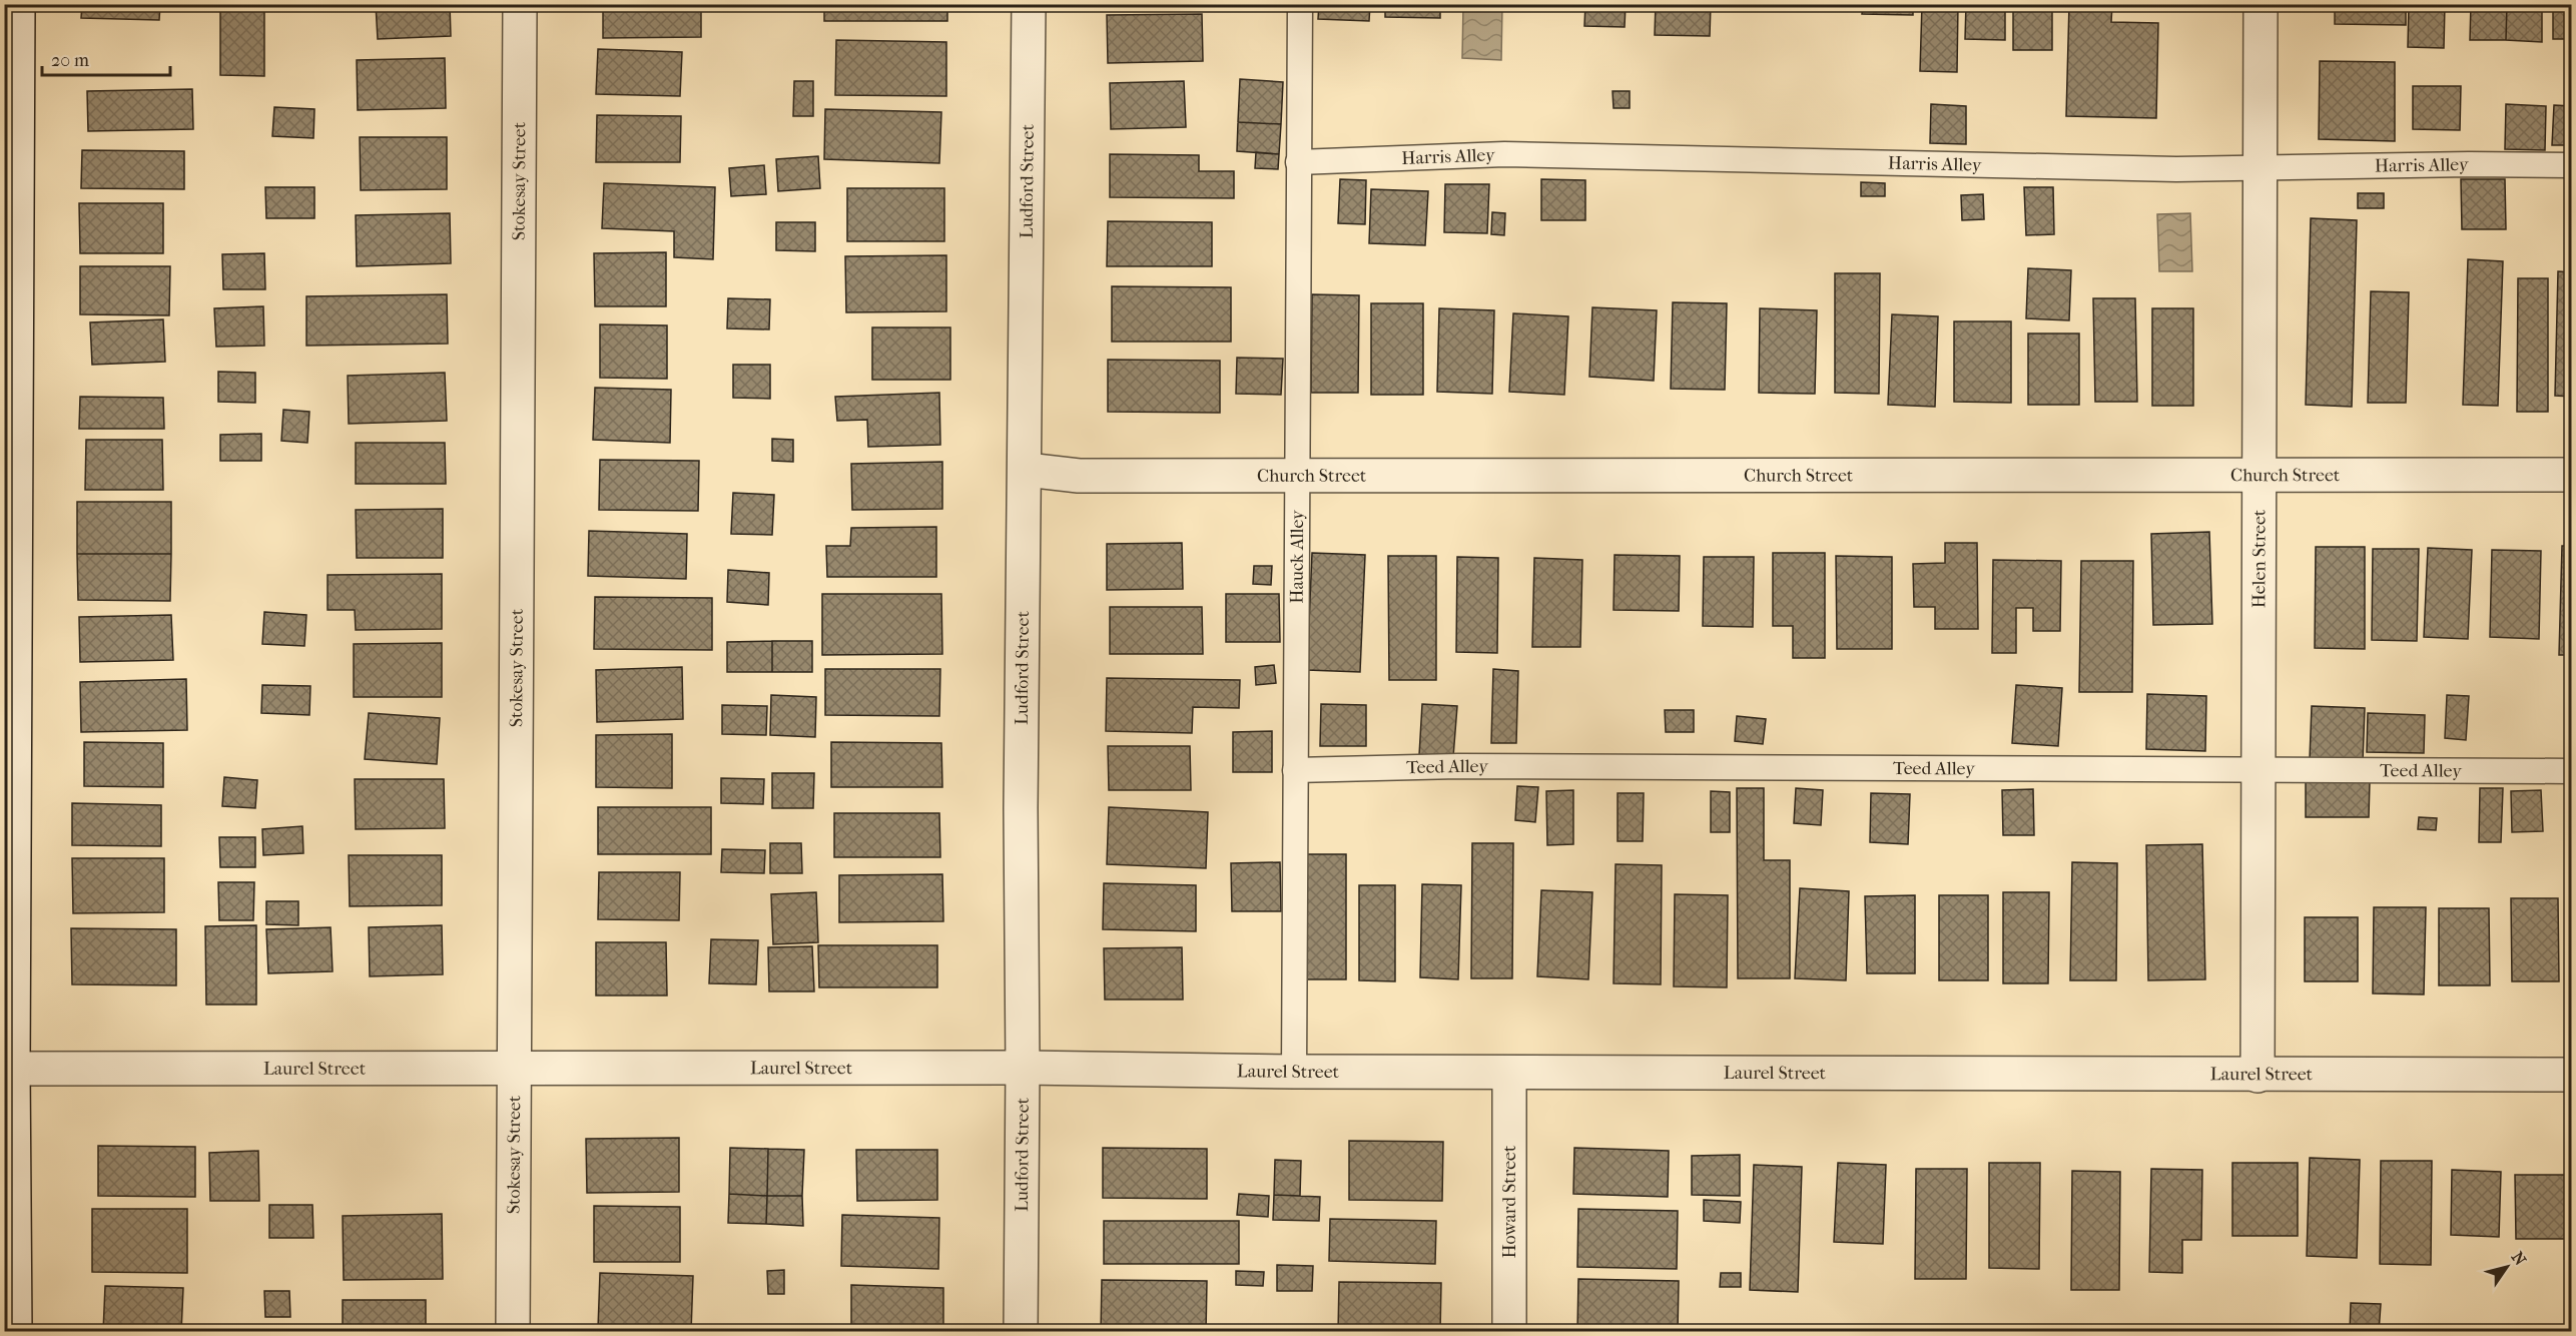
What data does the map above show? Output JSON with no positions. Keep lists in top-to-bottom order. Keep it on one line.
{"streets":{"street":["Stokesay Street","Ludford Street","Church Street","Helen Street","Laurel Street","Howard Street"],"lane":["Harris Alley","Hauck Alley","Teed Alley"]},"crossings":[["Harris Alley","Hauck Alley"],["Harris Alley","Helen Street"],["Stokesay Street","Laurel Street"],["Ludford Street","Church Street"],["Ludford Street","Laurel Street"],["Church Street","Hauck Alley"],["Church Street","Helen Street"],["Hauck Alley","Teed Alley"],["Hauck Alley","Laurel Street"],["Helen Street","Teed Alley"],["Helen Street","Laurel Street"],["Laurel Street","Howard Street"]],"scale_bar":"20 m","north":"top right"}
